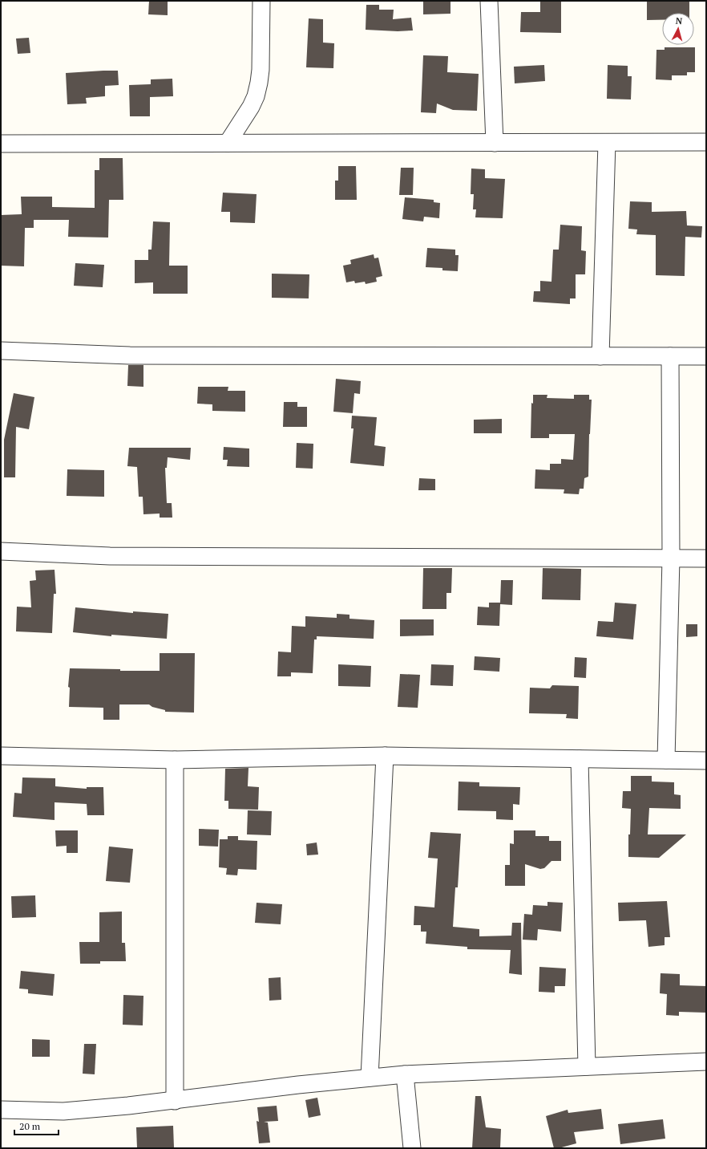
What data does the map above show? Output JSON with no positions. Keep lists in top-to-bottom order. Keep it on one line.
{"scale_bar":"20 m","north":"top"}
